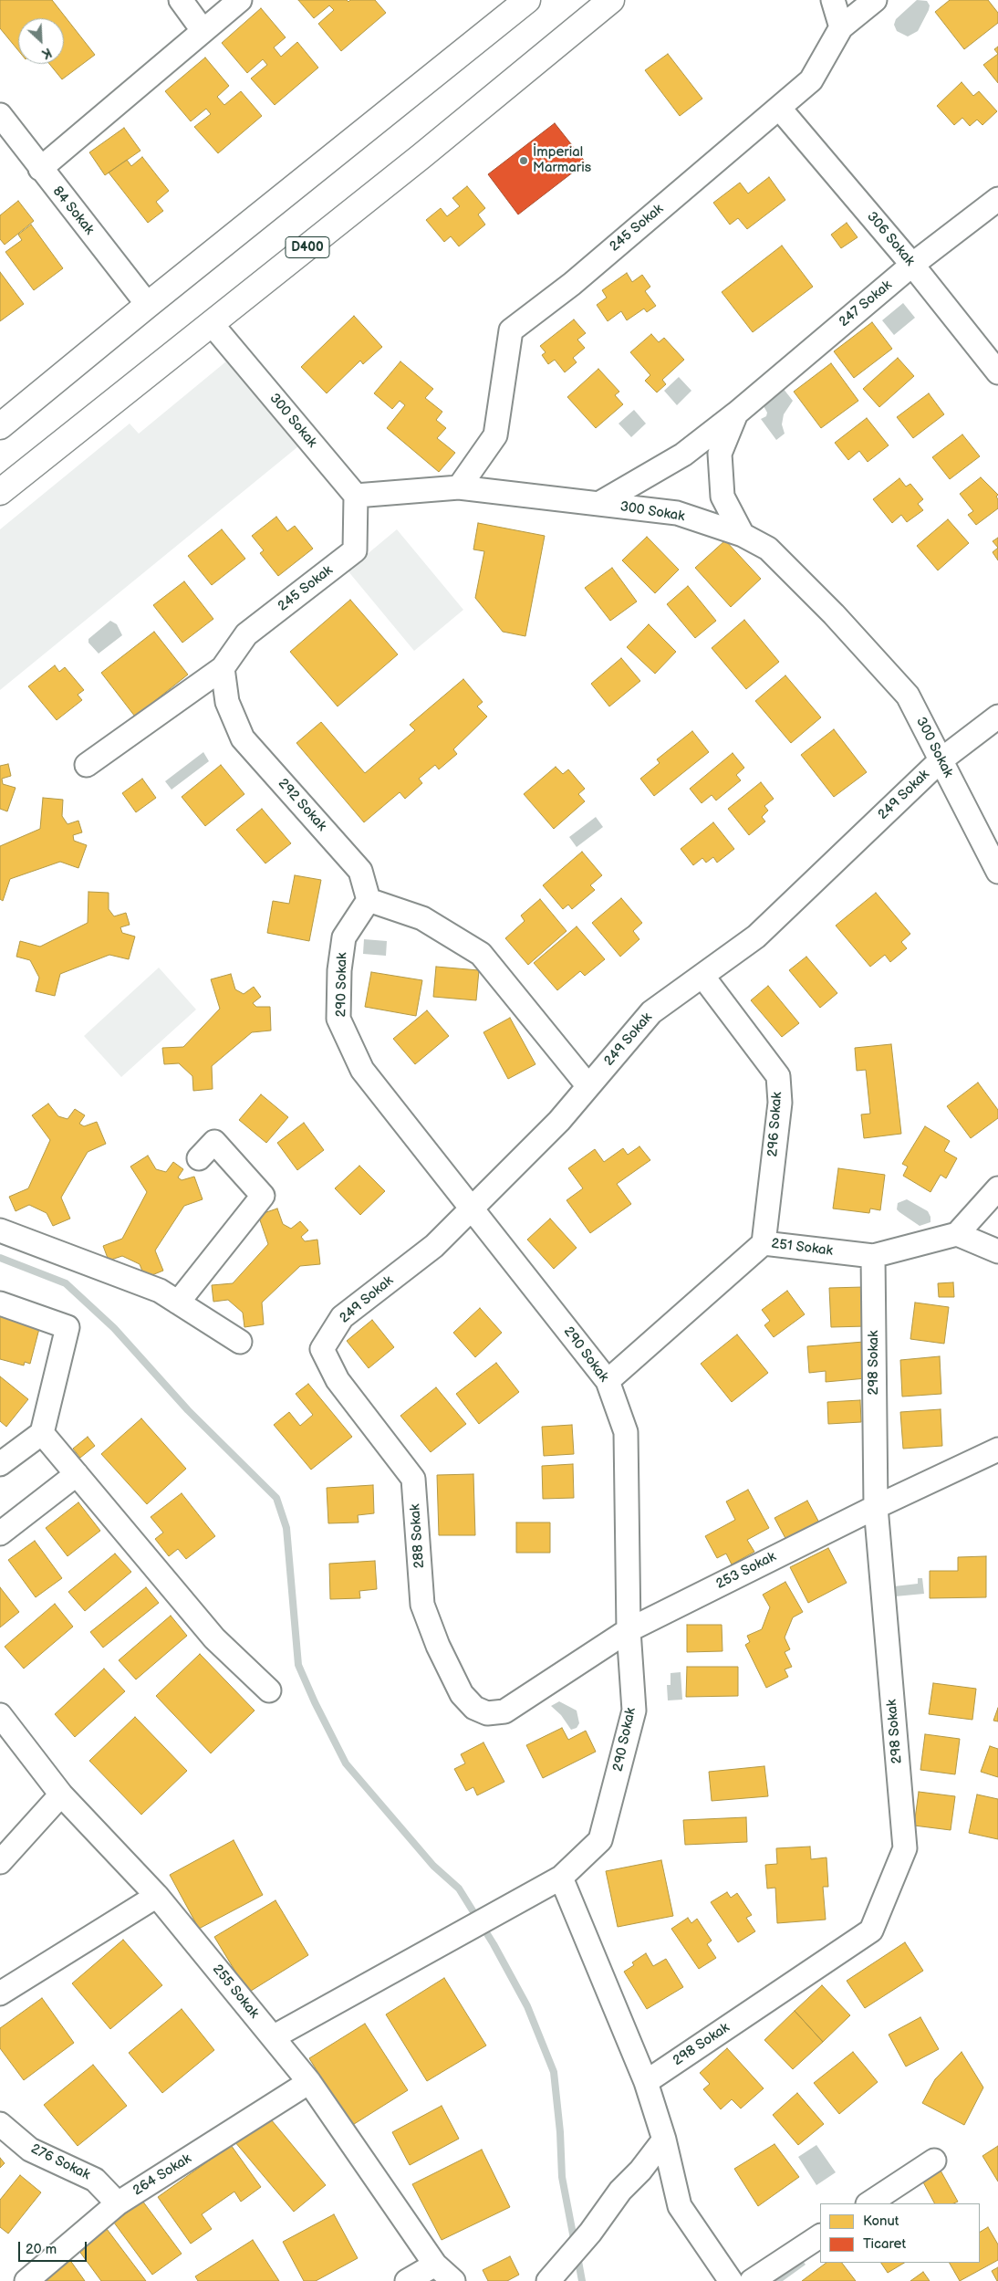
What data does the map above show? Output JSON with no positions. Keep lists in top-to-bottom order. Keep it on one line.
{"streets":{"highway":["D400"],"street":["84 Sokak","245 Sokak","306 Sokak","247 Sokak","300 Sokak","249 Sokak","292 Sokak","290 Sokak","296 Sokak","251 Sokak","298 Sokak","288 Sokak","253 Sokak","255 Sokak","276 Sokak","264 Sokak"]},"crossings":[["245 Sokak","306 Sokak"],["245 Sokak","300 Sokak"],["245 Sokak","292 Sokak"],["306 Sokak","247 Sokak"],["D400","300 Sokak"],["247 Sokak","300 Sokak"],["300 Sokak","249 Sokak"],["249 Sokak","290 Sokak"],["249 Sokak","296 Sokak"],["249 Sokak","288 Sokak"],["292 Sokak","290 Sokak"],["290 Sokak","251 Sokak"],["290 Sokak","253 Sokak"],["290 Sokak","255 Sokak"],["296 Sokak","251 Sokak"],["251 Sokak","298 Sokak"],["298 Sokak","253 Sokak"],["288 Sokak","253 Sokak"],["255 Sokak","264 Sokak"],["276 Sokak","264 Sokak"]],"places":["İmperial Marmaris"],"legend":["Konut","Ticaret"],"scale_bar":"20 m","north":"bottom right"}
